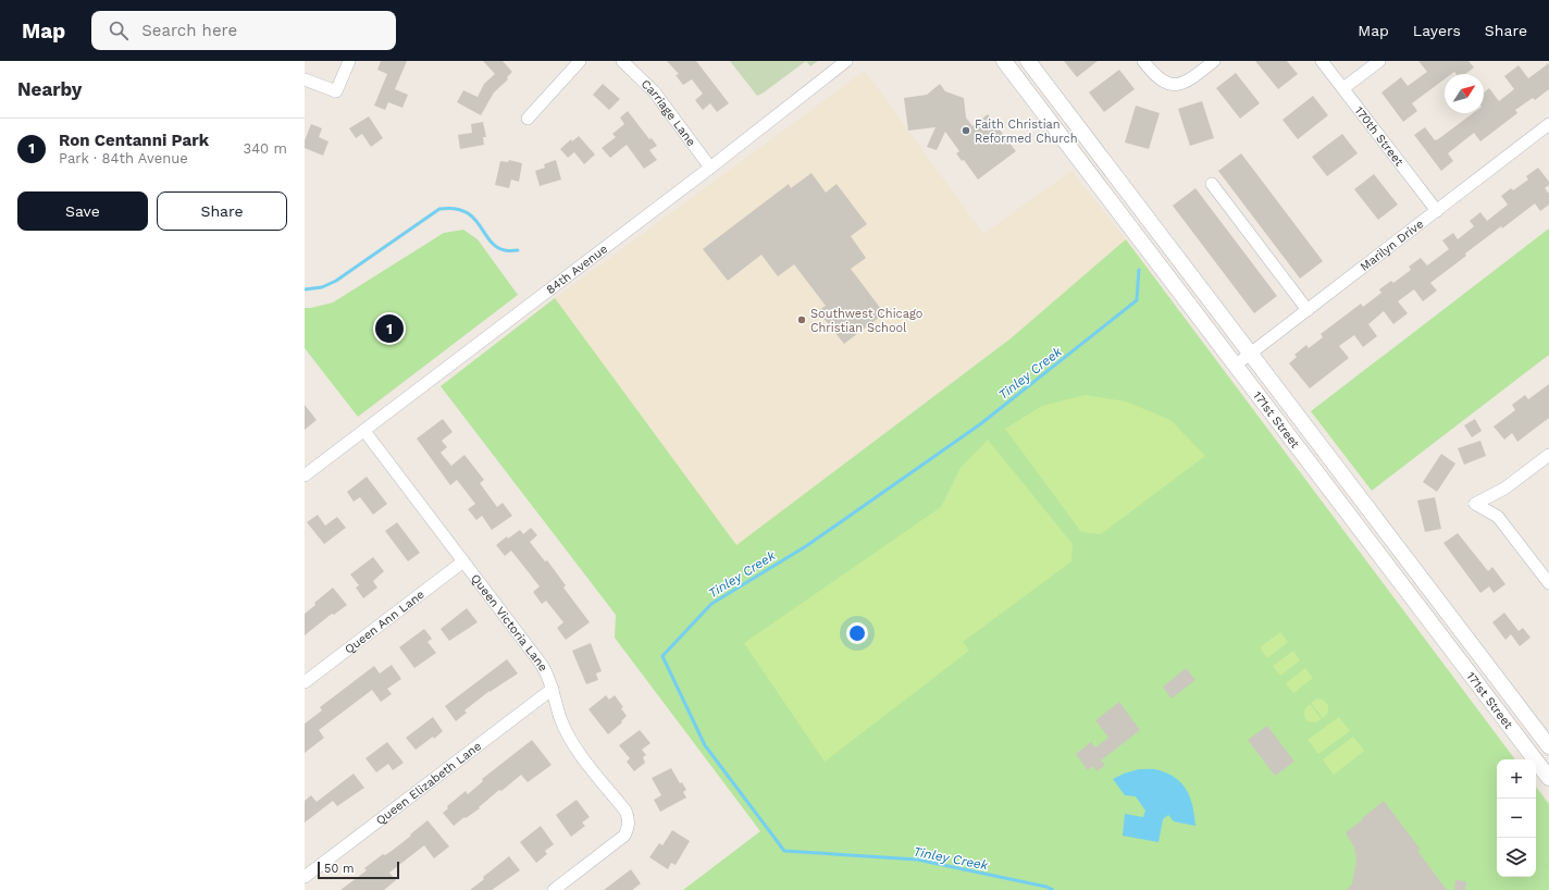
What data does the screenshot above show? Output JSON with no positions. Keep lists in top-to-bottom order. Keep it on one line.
{"streets":{"street":["Carriage Lane","170th Street","Marilyn Drive","84th Avenue","171st Street","Queen Ann Lane","Queen Victoria Lane","Queen Elizabeth Lane"]},"crossings":[["Carriage Lane","84th Avenue"],["170th Street","Marilyn Drive"],["Marilyn Drive","171st Street"],["84th Avenue","Queen Victoria Lane"],["Queen Ann Lane","Queen Victoria Lane"],["Queen Victoria Lane","Queen Elizabeth Lane"]],"water":["Tinley Creek"],"places":["Faith Christian Reformed Church","Southwest Chicago Christian School"],"scale_bar":"50 m","north":"top right","page":{"header":"Map","search":"Search here","nav":["Map","Layers","Share"],"heading":"Nearby","list":[{"mark":"1","name":"Ron Centanni Park","note":"Park · 84th Avenue","value":"340 m"}],"buttons":["Save","Share"],"pins":"1","map_buttons":["+","−"],"scale":"50 m"}}
